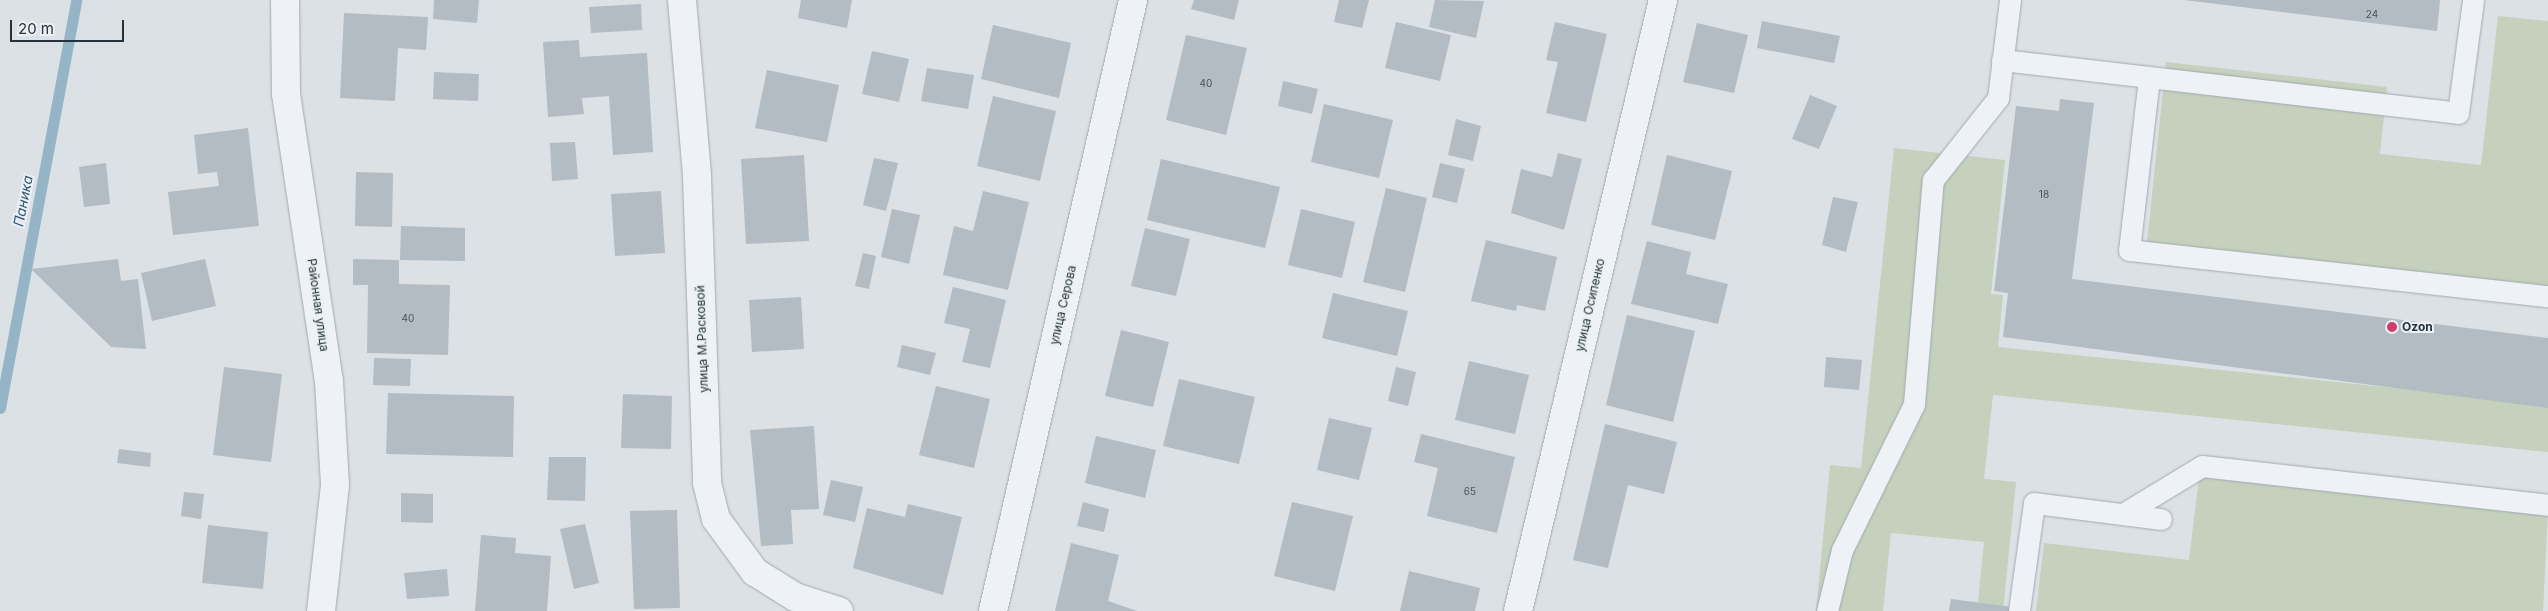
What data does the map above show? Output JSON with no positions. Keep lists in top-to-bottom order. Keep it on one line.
{"streets":{"street":["Районная улица","улица Серова","улица Осипенко","улица М.Расковой"]},"water":["Паника"],"places":["Ozon"],"house_numbers":["24","40","18","40","65"],"scale_bar":"20 m"}
